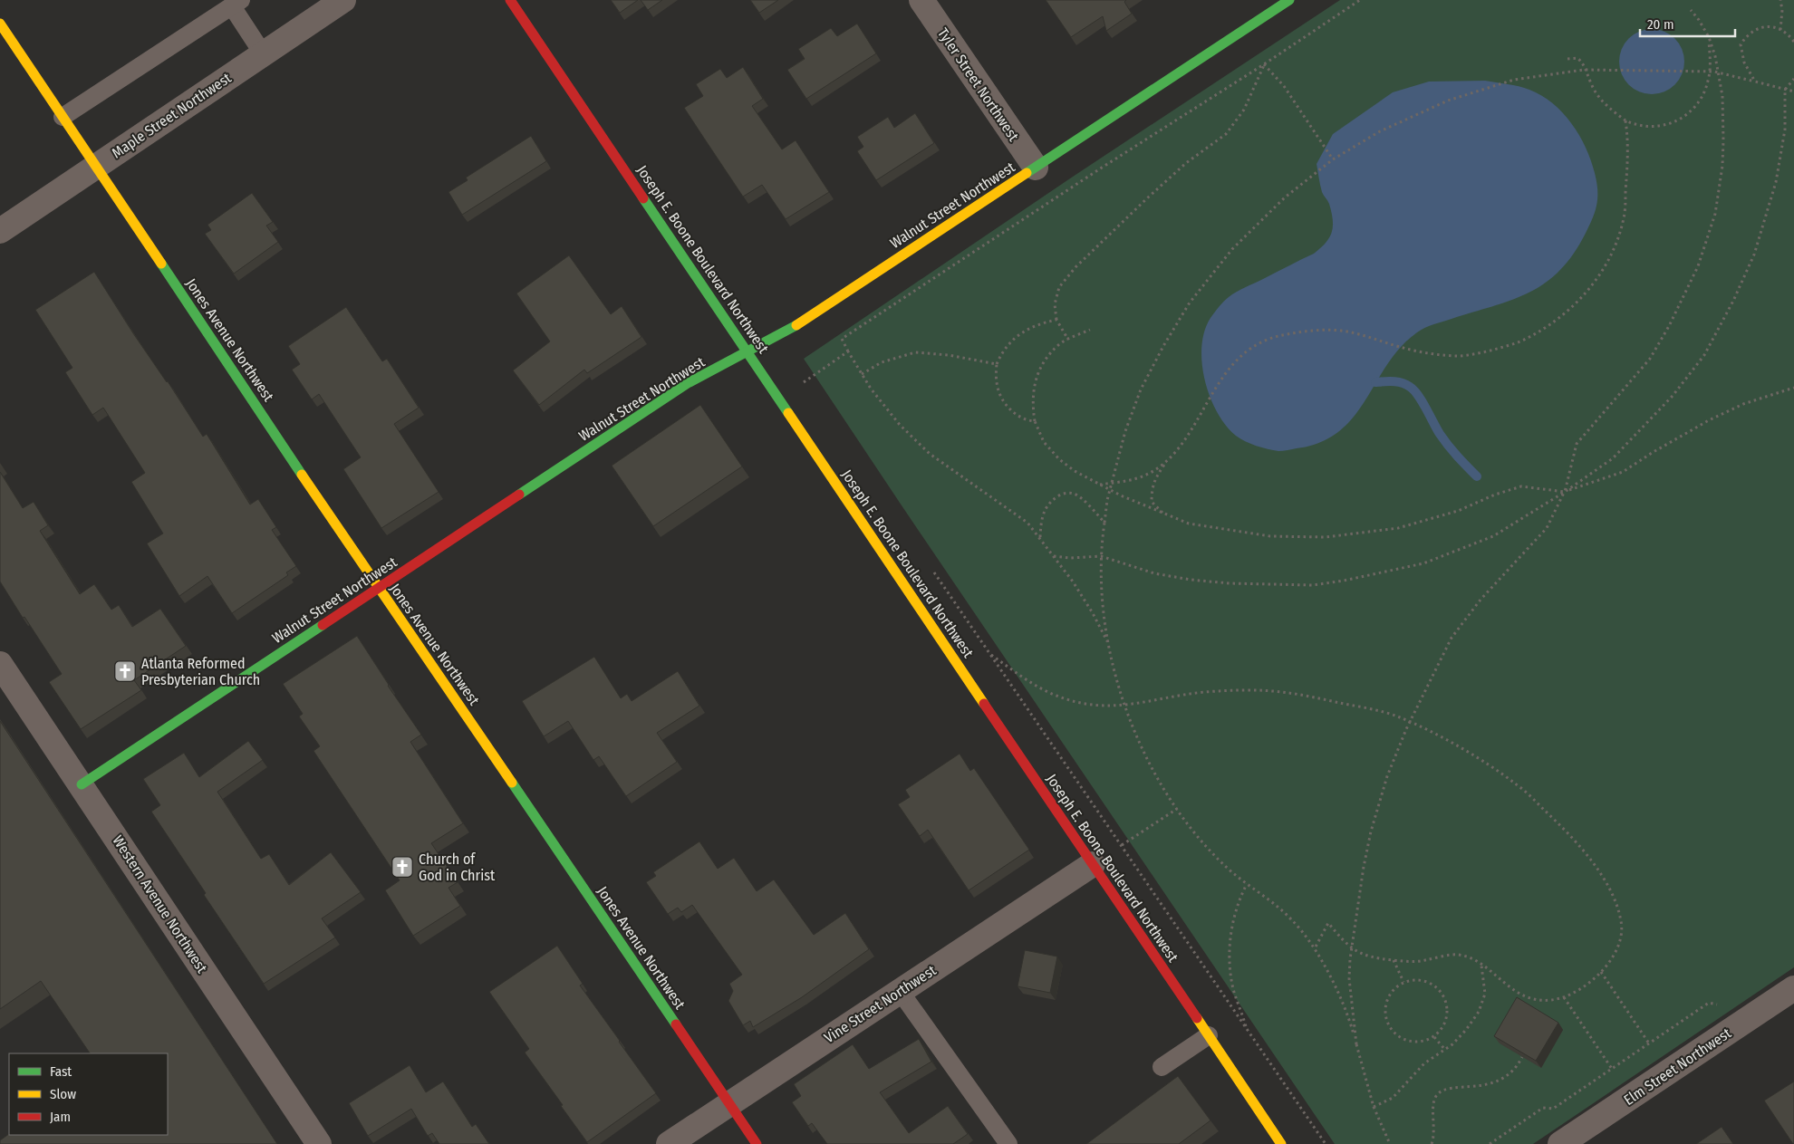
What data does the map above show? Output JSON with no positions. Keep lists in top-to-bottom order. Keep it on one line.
{"streets":{"street":["Tyler Street Northwest","Maple Street Northwest","Walnut Street Northwest","Joseph E. Boone Boulevard Northwest","Jones Avenue Northwest","Western Avenue Northwest","Vine Street Northwest","Elm Street Northwest"]},"crossings":[["Tyler Street Northwest","Walnut Street Northwest"],["Maple Street Northwest","Jones Avenue Northwest"],["Walnut Street Northwest","Joseph E. Boone Boulevard Northwest"],["Walnut Street Northwest","Jones Avenue Northwest"],["Walnut Street Northwest","Western Avenue Northwest"],["Joseph E. Boone Boulevard Northwest","Vine Street Northwest"],["Jones Avenue Northwest","Vine Street Northwest"]],"places":{"church":["Atlanta Reformed Presbyterian Church","Church of God in Christ"]},"legend":["Fast","Slow","Jam"],"scale_bar":"20 m"}
